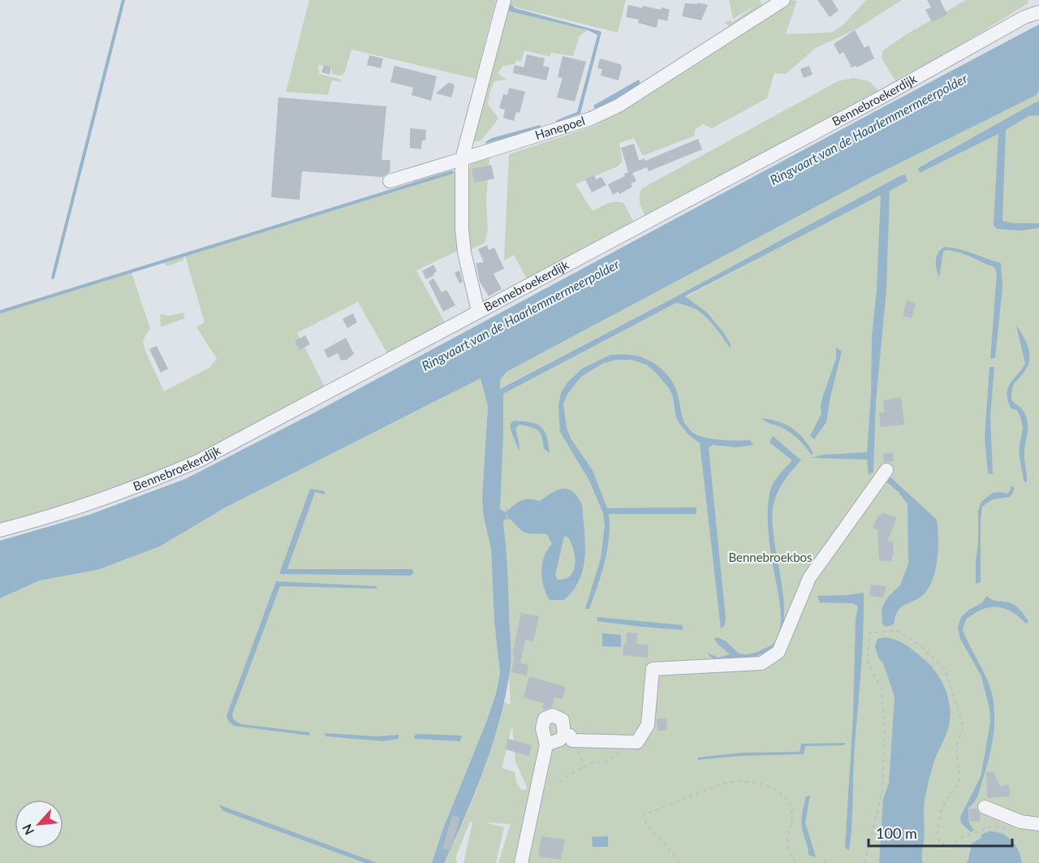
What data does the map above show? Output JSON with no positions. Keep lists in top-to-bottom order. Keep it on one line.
{"streets":{"street":["Bennebroekerdijk","Hanepoel"]},"water":["Ringvaart van de Haarlemmermeerpolder"],"parks":["Bennebroekbos"],"scale_bar":"100 m","north":"bottom left"}
